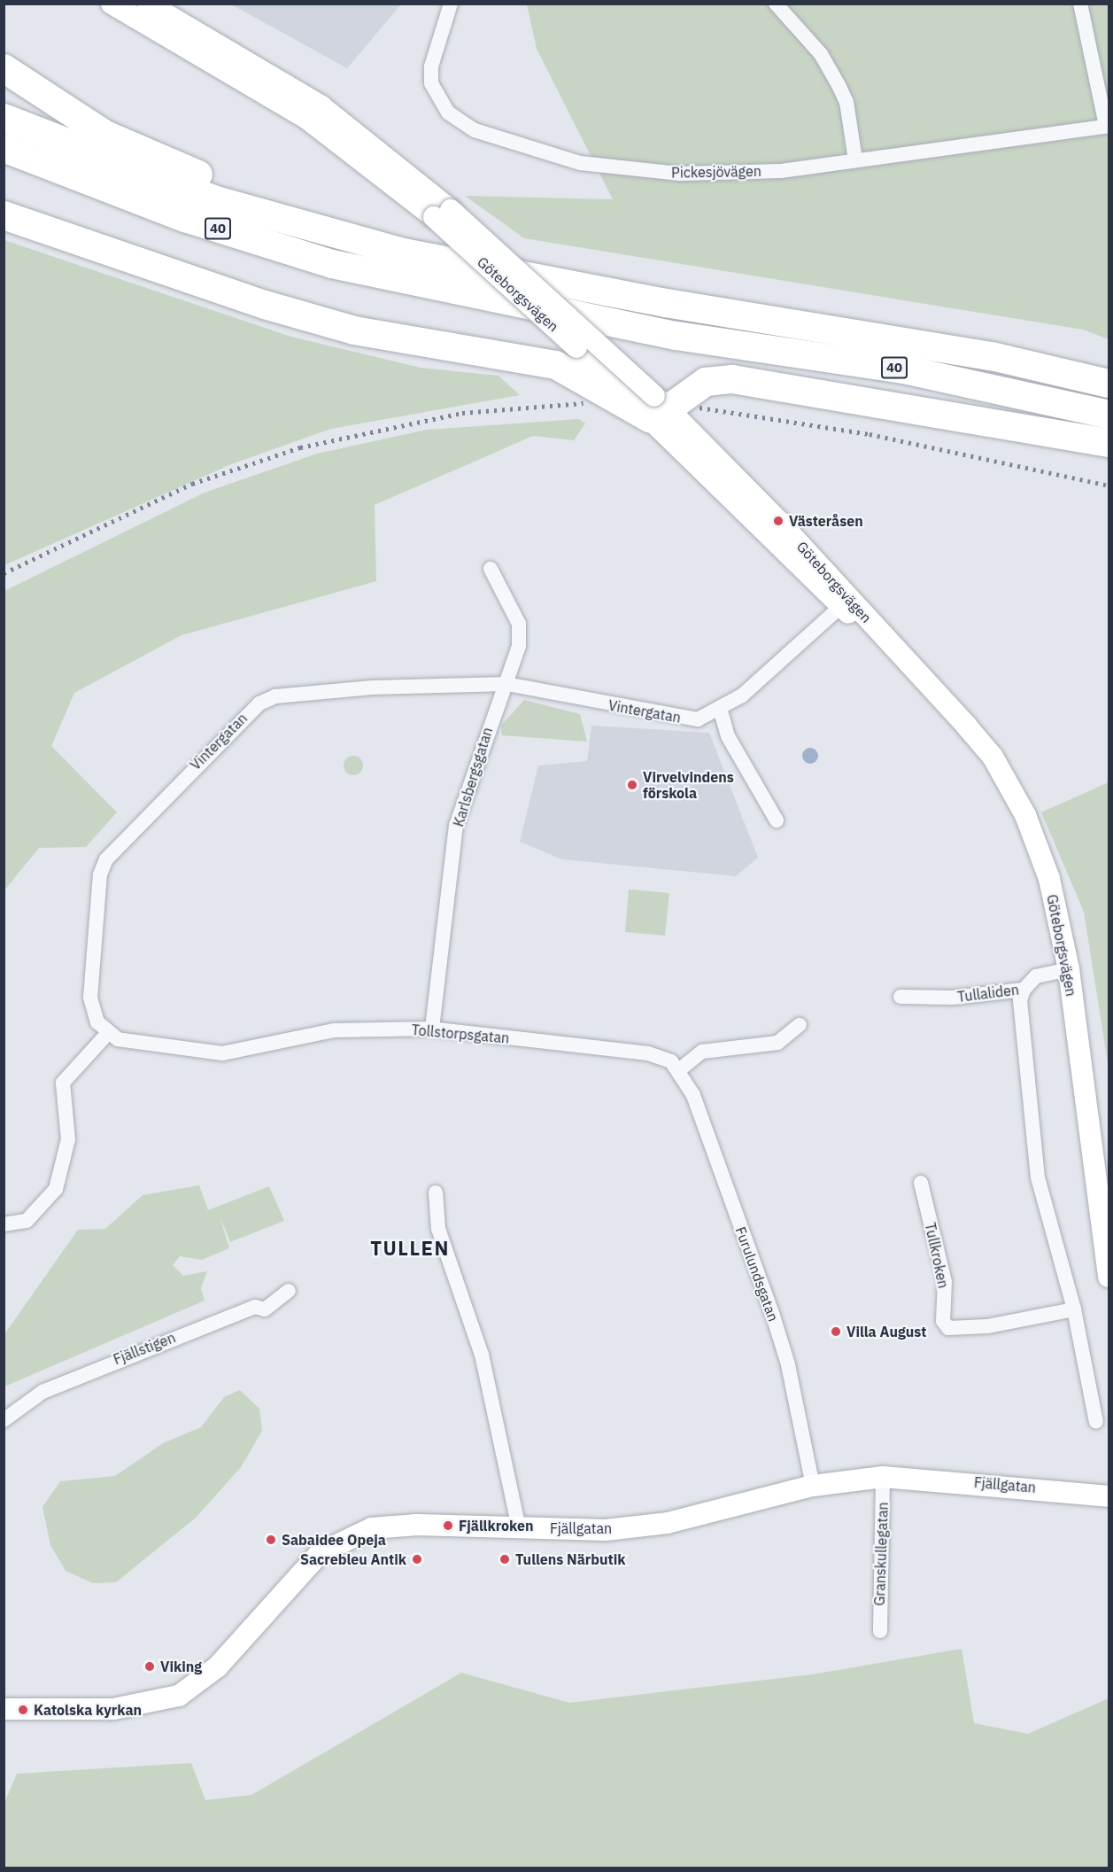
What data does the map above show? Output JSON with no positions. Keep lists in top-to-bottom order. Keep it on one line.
{"streets":{"highway":["40"],"street":["Pickesjövägen","Göteborgsvägen","Vintergatan","Karlsbergsgatan","Tullaliden","Tollstorpsgatan","Tullkroken","Furulundsgatan","Fjällstigen","Fjällgatan","Granskullegatan"]},"crossings":[["Göteborgsvägen","Vintergatan"],["Göteborgsvägen","Tullaliden"],["Vintergatan","Karlsbergsgatan"],["Vintergatan","Tollstorpsgatan"],["Karlsbergsgatan","Tollstorpsgatan"],["Tollstorpsgatan","Furulundsgatan"],["Furulundsgatan","Fjällgatan"],["Fjällgatan","Granskullegatan"]],"districts":["TULLEN"],"places":["Västeråsen","Virvelvindens förskola","Villa August","Fjällkroken","Sabaidee Opeja","Sacrebleu Antik","Tullens Närbutik","Viking","Katolska kyrkan"]}
